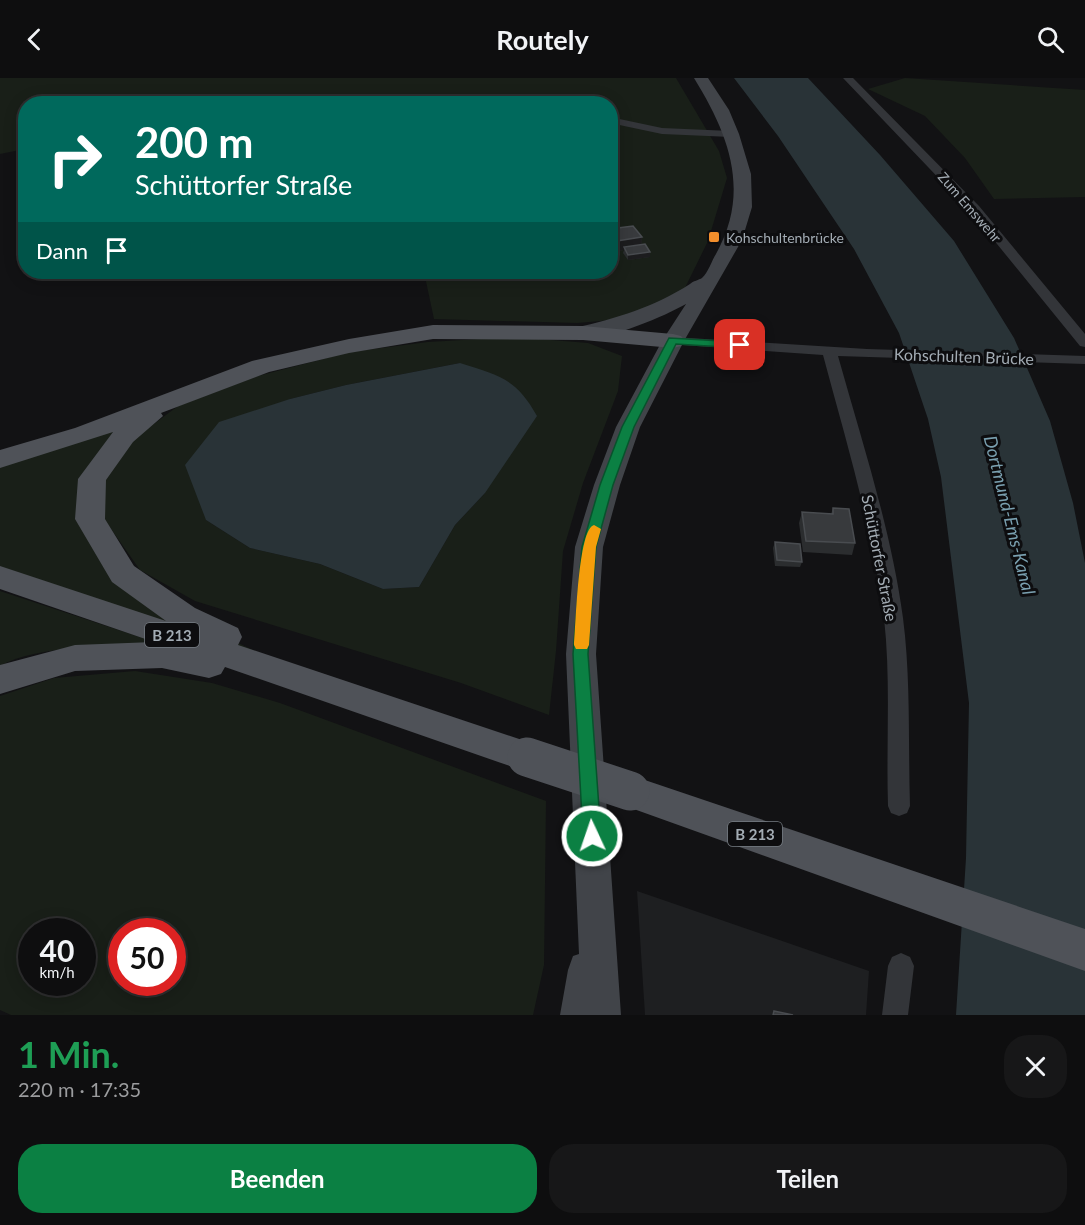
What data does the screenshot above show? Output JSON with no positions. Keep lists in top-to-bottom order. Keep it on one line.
{"streets":{"main road":["B 213"],"street":["Zum Emswehr","Kohschulten Brücke","Schüttorfer Straße"]},"crossings":[["Kohschulten Brücke","Schüttorfer Straße"]],"water":["Dortmund-Ems-Kanal"],"places":{"transit":["Kohschultenbrücke"]},"page":{"header":"Routely","turn":["200 m","Schüttorfer Straße"],"then":"Dann","speed":"40 km/h","limit":"50","heading":["1 Min.","220 m · 17:35"],"buttons":["Beenden","Teilen"]}}
